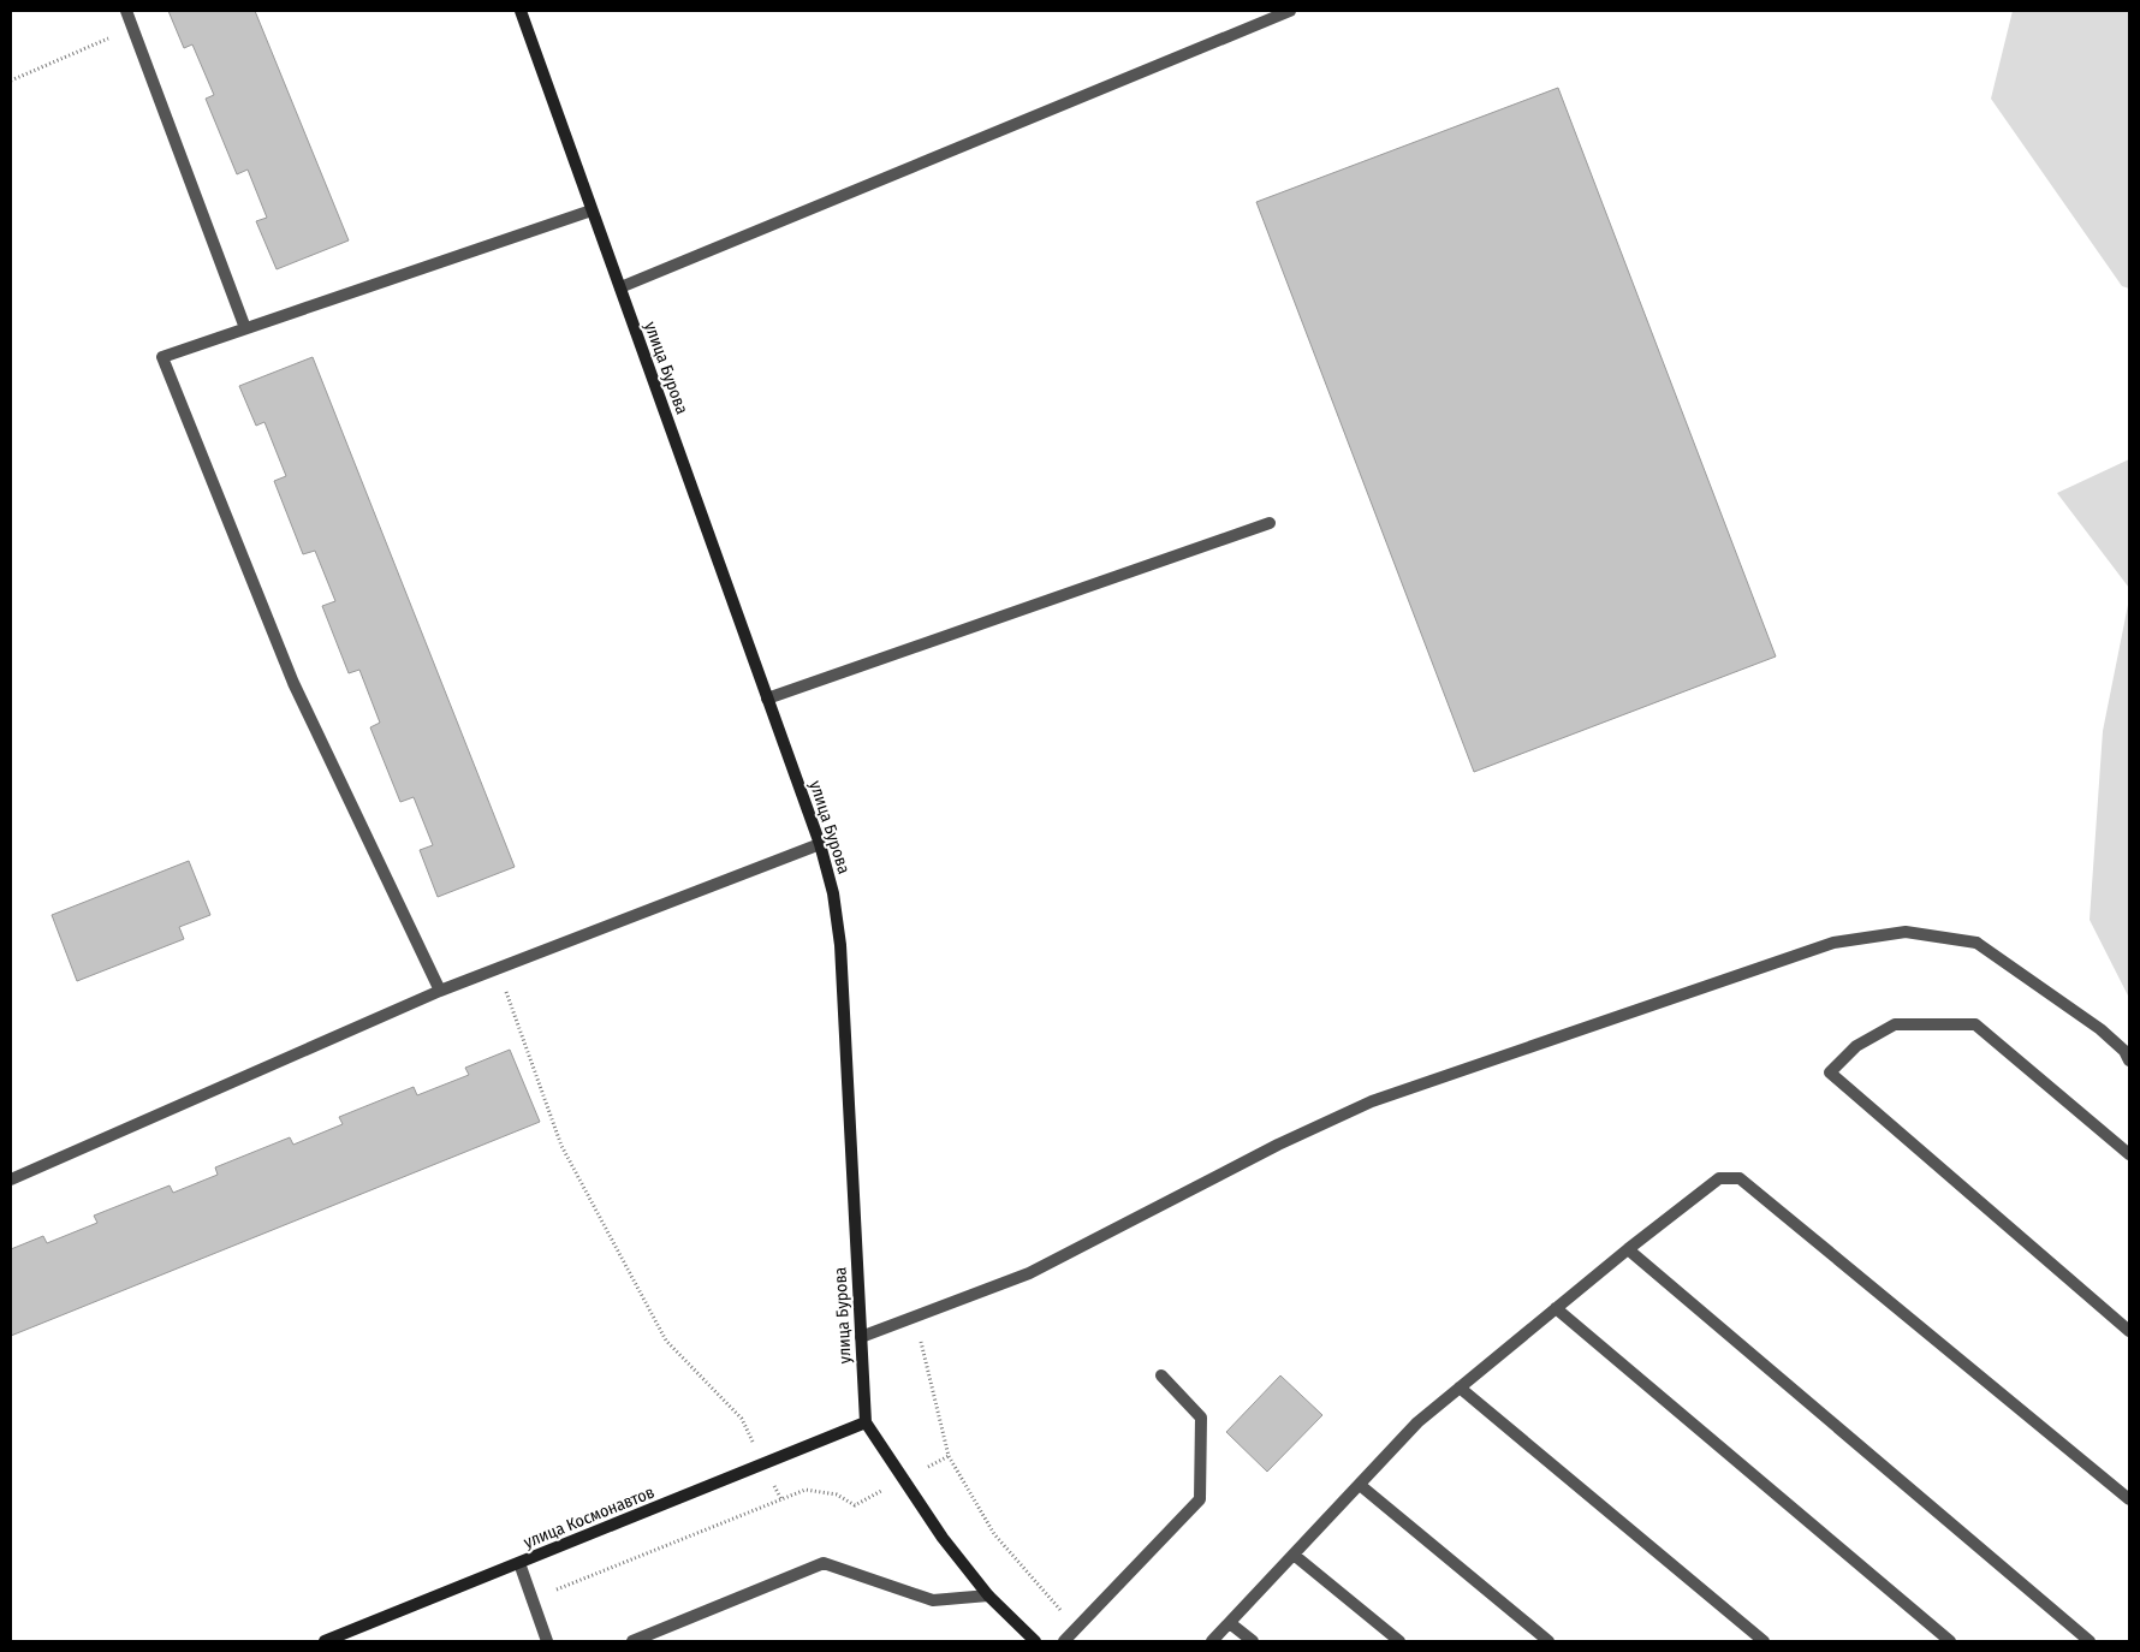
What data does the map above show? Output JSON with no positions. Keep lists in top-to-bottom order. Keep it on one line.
{"streets":{"main road":["улица Бурова","улица Космонавтов"]},"crossings":[["улица Бурова","улица Космонавтов"]]}
